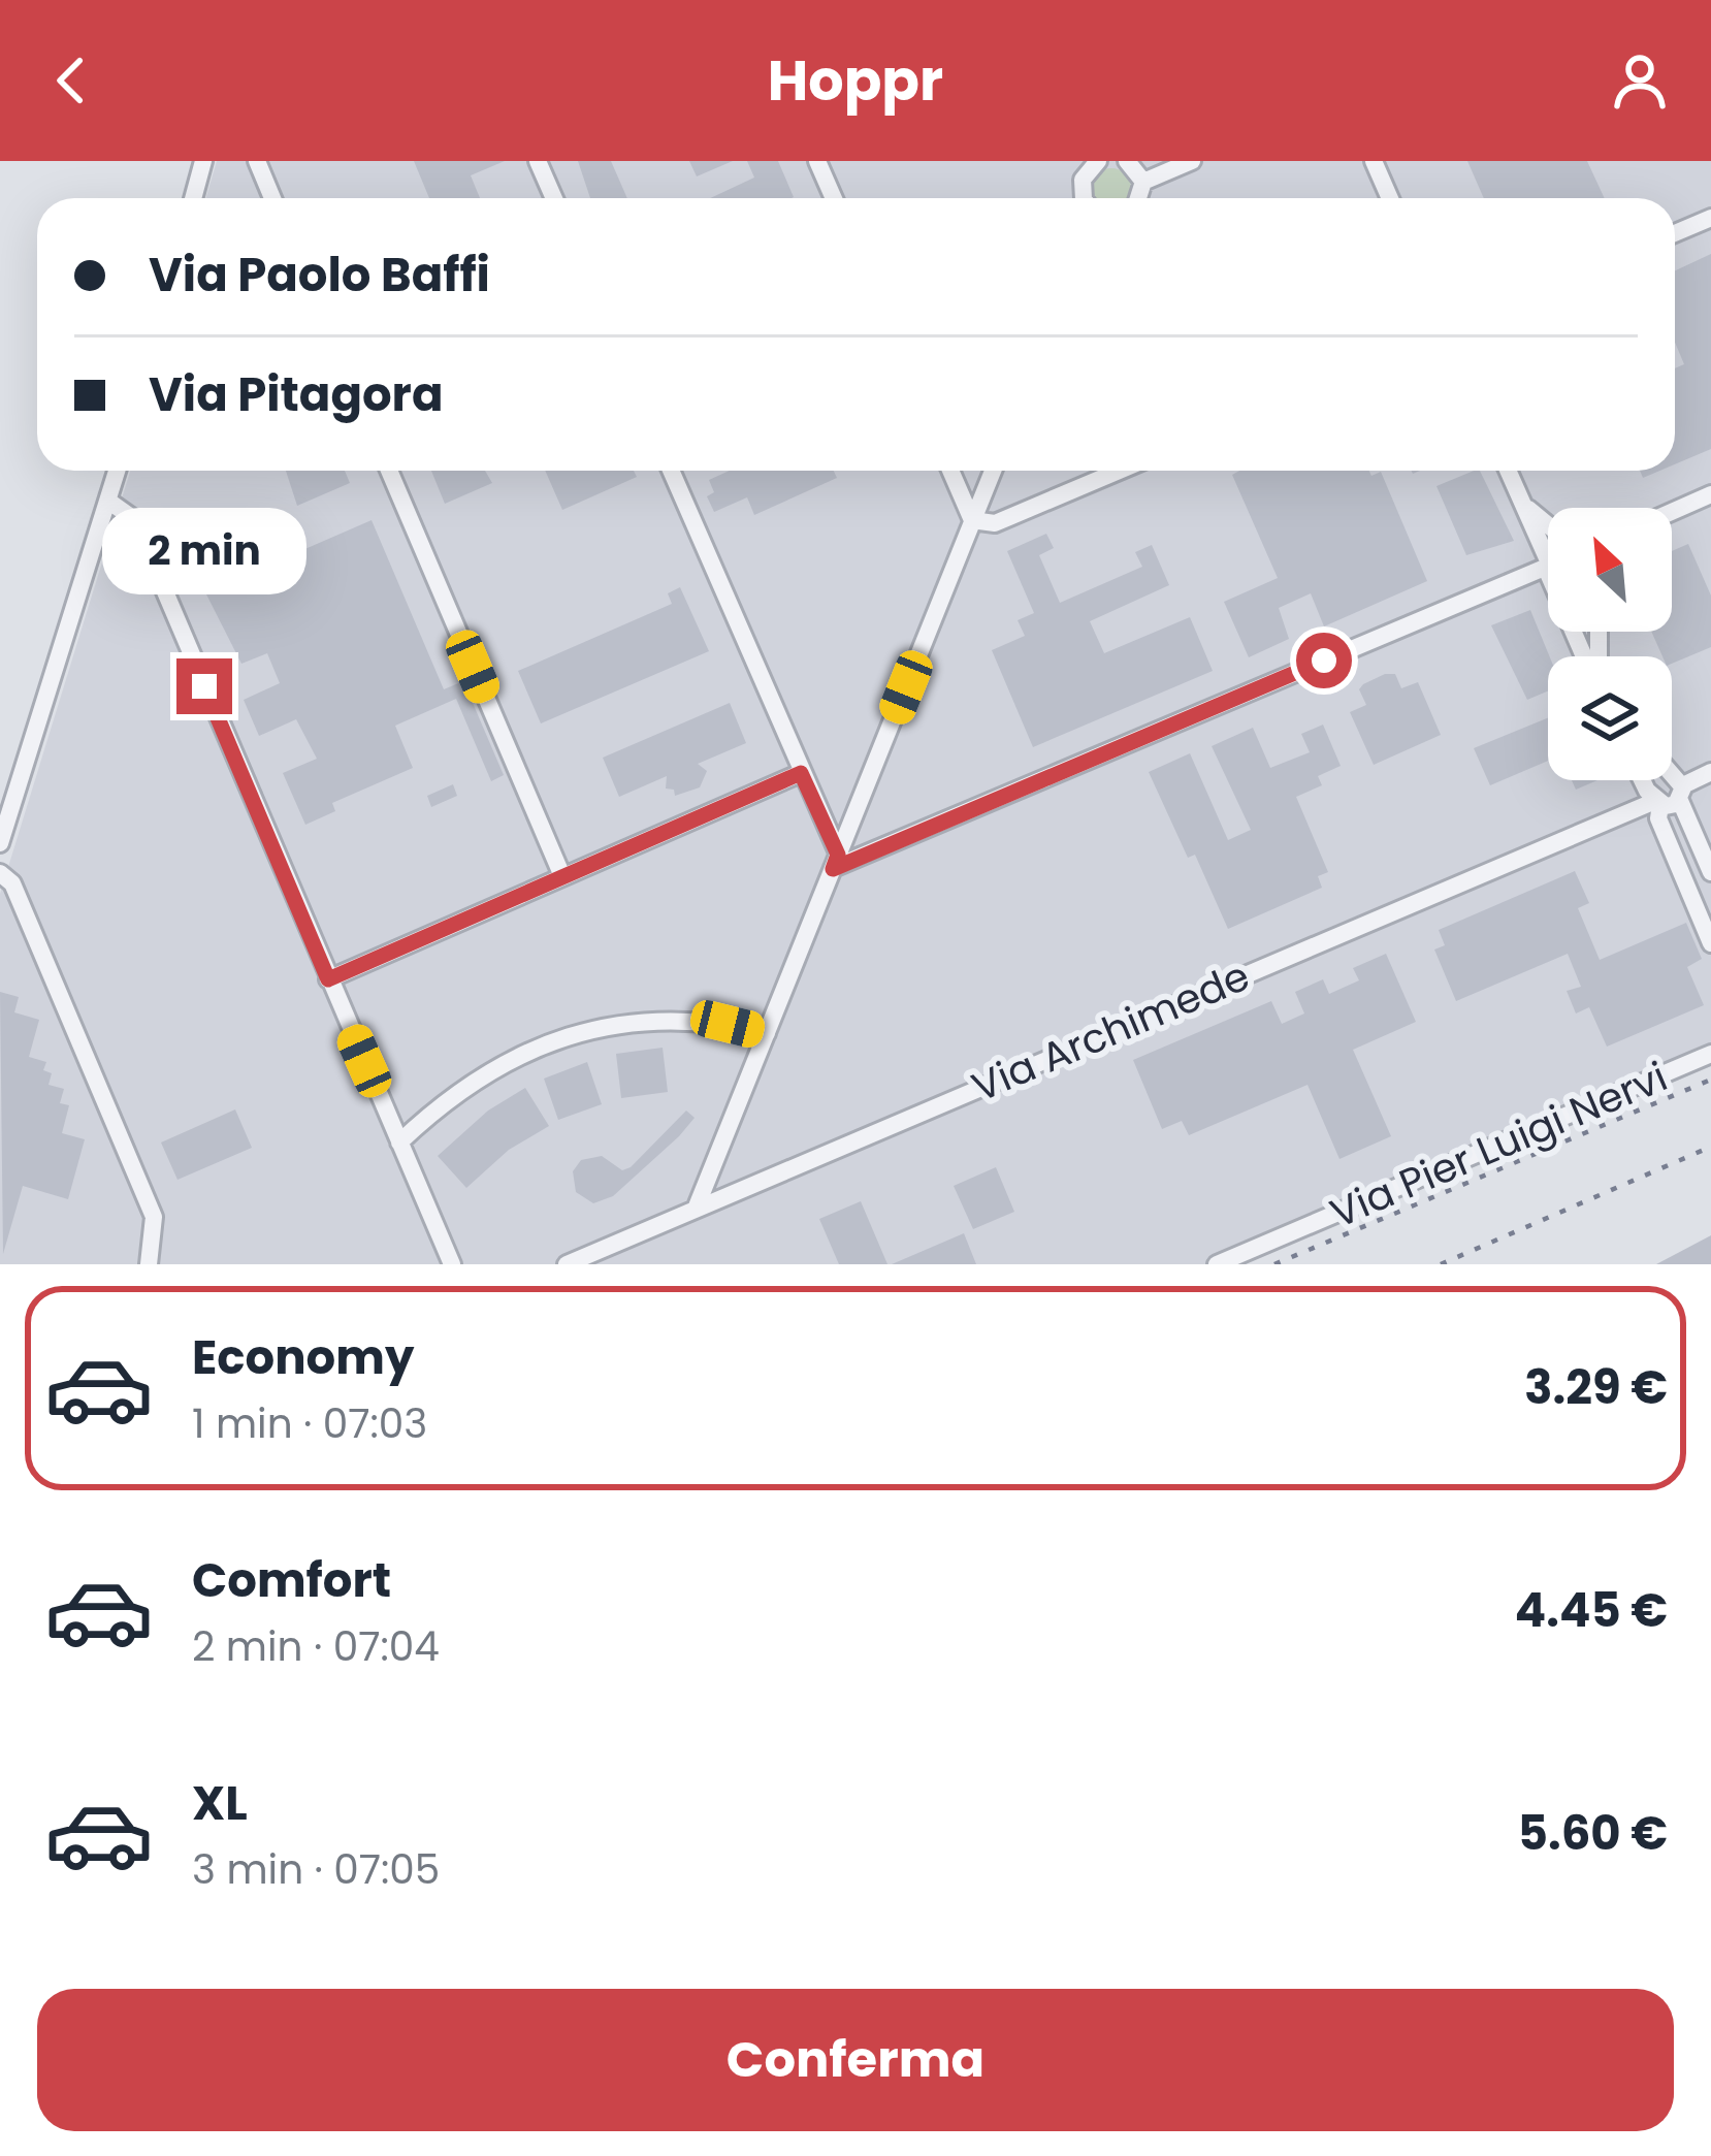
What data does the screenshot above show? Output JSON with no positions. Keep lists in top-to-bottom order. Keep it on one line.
{"streets":{"street":["Via Archimede","Via Pier Luigi Nervi"]},"north":"top left","page":{"header":"Hoppr","banner":["Via Paolo Baffi","Via Pitagora"],"bubble":"2 min","list":[{"name":"Economy","note":"1 min · 07:03","value":"3.29 €"},{"name":"Comfort","note":"2 min · 07:04","value":"4.45 €"},{"name":"XL","note":"3 min · 07:05","value":"5.60 €"}],"buttons":"Conferma"}}
